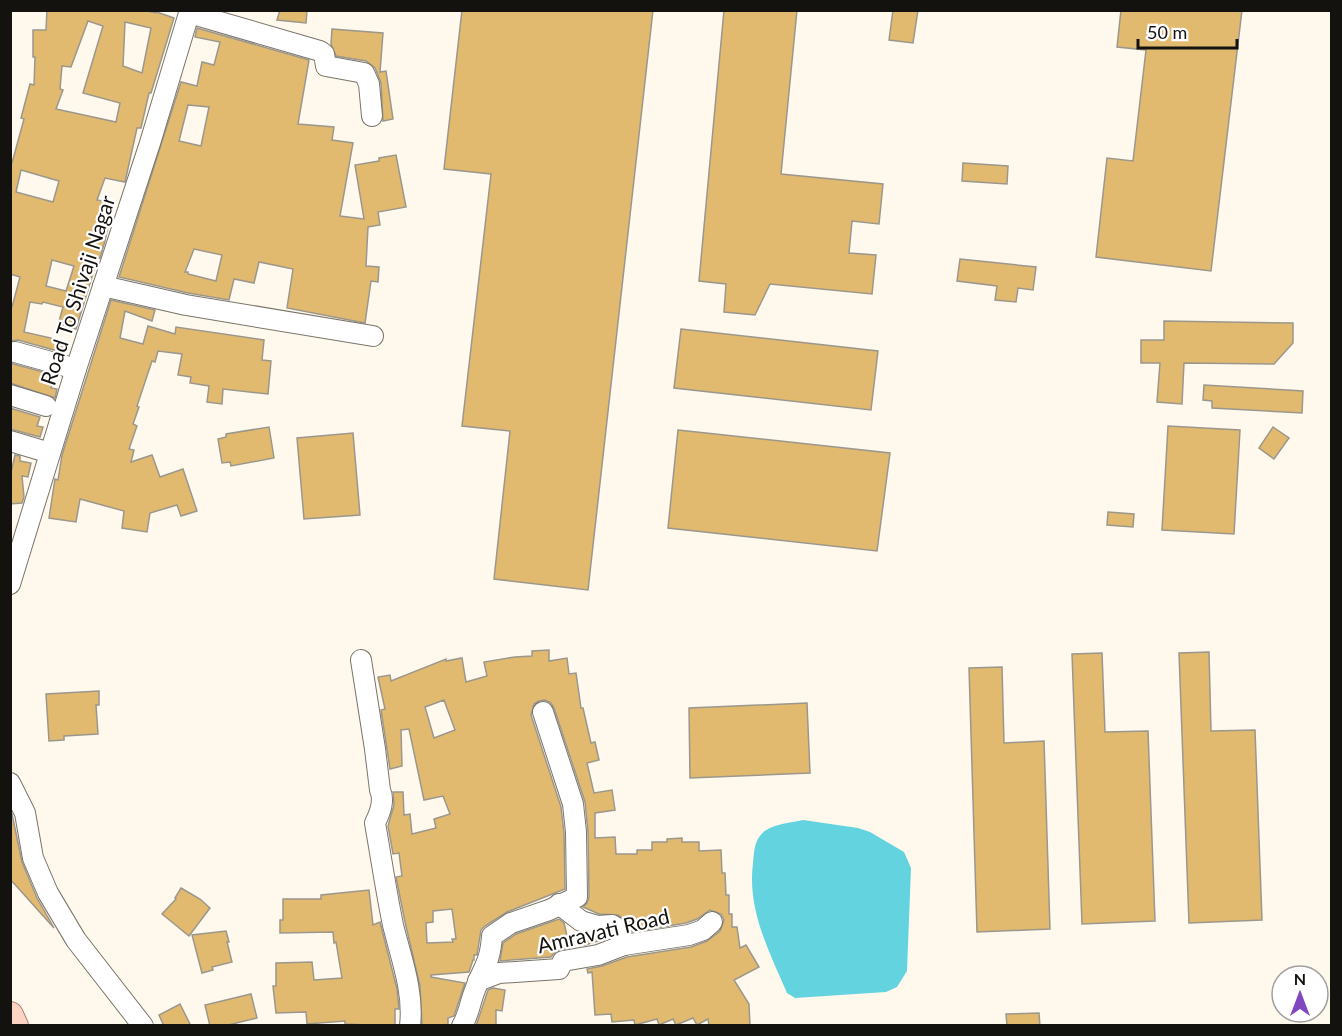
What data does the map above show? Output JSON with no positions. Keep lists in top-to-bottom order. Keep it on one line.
{"streets":{"street":["Road To Shivaji Nagar","Amravati Road"]},"scale_bar":"50 m","north":"top"}
